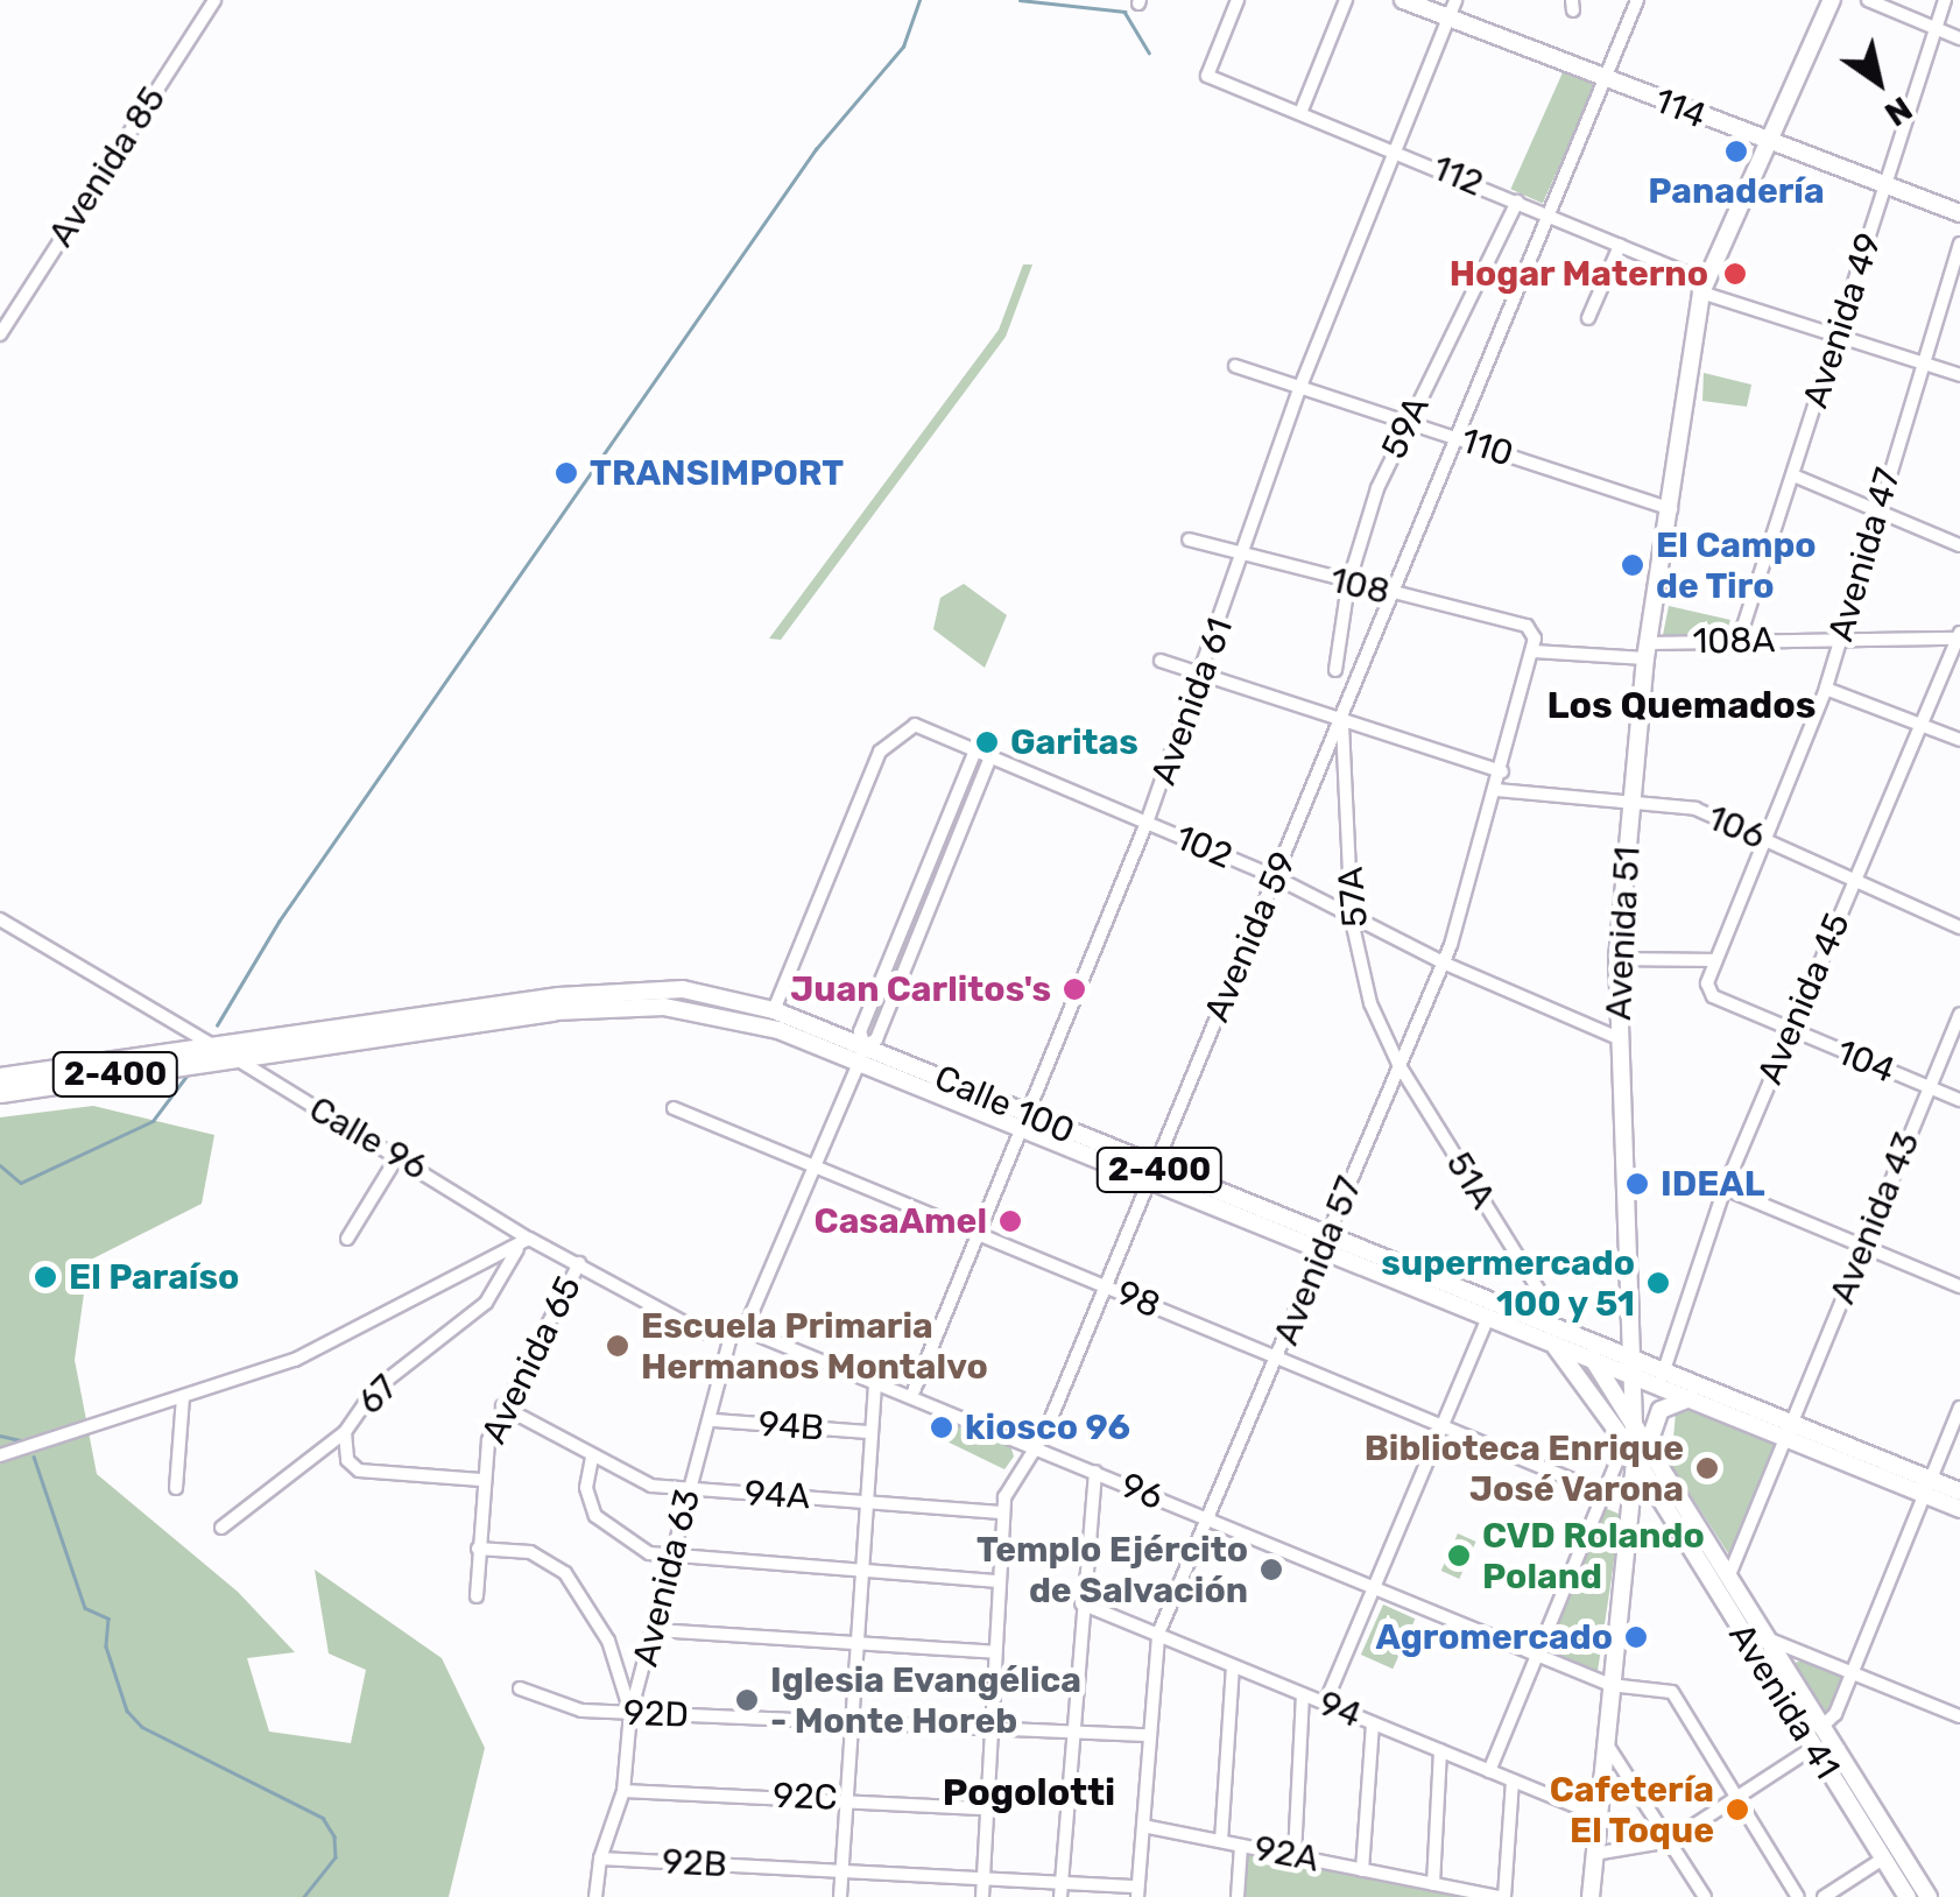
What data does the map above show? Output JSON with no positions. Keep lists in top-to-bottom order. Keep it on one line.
{"streets":{"highway":["2-400","Calle 100"],"main road":["114","Avenida 51","Avenida 41"],"street":["Avenida 85","112","Avenida 49","59A","110","Avenida 47","108","108A","Avenida 61","106","102","57A","Avenida 59","Avenida 45","104","Calle 96","51A","Avenida 43","Avenida 57","98","Avenida 65","67","94B","96","94A","Avenida 63","94","92D","92C","92A","92B"]},"crossings":[["114","Avenida 49"],["114","Avenida 61"],["114","Avenida 51"],["114","Avenida 59"],["112","Avenida 49"],["112","59A"],["112","Avenida 47"],["112","Avenida 61"],["112","Avenida 51"],["112","Avenida 59"],["Avenida 49","108A"],["59A","110"],["59A","108"],["110","Avenida 61"],["110","Avenida 51"],["110","Avenida 59"],["Avenida 47","108A"],["Avenida 47","106"],["Avenida 47","104"],["108","Avenida 61"],["108","Avenida 59"],["108","Avenida 57"],["108A","Avenida 51"],["108A","Avenida 45"],["108A","Avenida 57"],["Avenida 61","102"],["Avenida 61","Calle 100"],["Avenida 61","98"],["Avenida 61","96"],["106","Avenida 51"],["106","Avenida 45"],["106","Avenida 57"],["102","57A"],["102","Avenida 51"],["102","Avenida 59"],["102","Calle 100"],["102","Avenida 57"],["102","Avenida 63"],["57A","Avenida 59"],["57A","51A"],["57A","Avenida 57"],["Avenida 51","Calle 100"],["Avenida 51","96"],["Avenida 51","Avenida 41"],["Avenida 51","94"],["Avenida 59","Calle 100"],["Avenida 59","98"],["Avenida 59","96"],["Avenida 59","94A"],["Avenida 59","92D"],["Avenida 59","92C"],["Avenida 59","92B"],["Avenida 45","104"],["Avenida 45","Calle 100"],["104","Avenida 43"],["Calle 100","Calle 96"],["Calle 100","Avenida 43"],["Calle 100","Avenida 57"],["Calle 100","Avenida 63"],["Calle 100","Avenida 41"],["Calle 96","Avenida 65"],["Calle 96","96"],["Calle 96","Avenida 63"],["51A","Avenida 57"],["Avenida 43","Avenida 41"],["Avenida 57","98"],["Avenida 57","96"],["Avenida 57","94"],["Avenida 57","92D"],["Avenida 57","92A"],["Avenida 57","92B"],["98","Avenida 63"],["Avenida 65","94A"],["94B","Avenida 63"],["96","Avenida 63"],["94A","Avenida 63"],["Avenida 63","92D"],["Avenida 63","92C"],["Avenida 63","92B"]],"districts":["Los Quemados","Pogolotti"],"places":["Panadería","Hogar Materno","TRANSIMPORT","El Campo de Tiro","Garitas","Juan Carlitos's","IDEAL","CasaAmel","El Paraíso","supermercado 100 y 51","Escuela Primaria Hermanos Montalvo","kiosco 96","Biblioteca Enrique José Varona","CVD Rolando Poland","Templo Ejército de Salvación","Agromercado","Iglesia Evangélica - Monte Horeb","Cafetería El Toque"],"north":"bottom right"}
